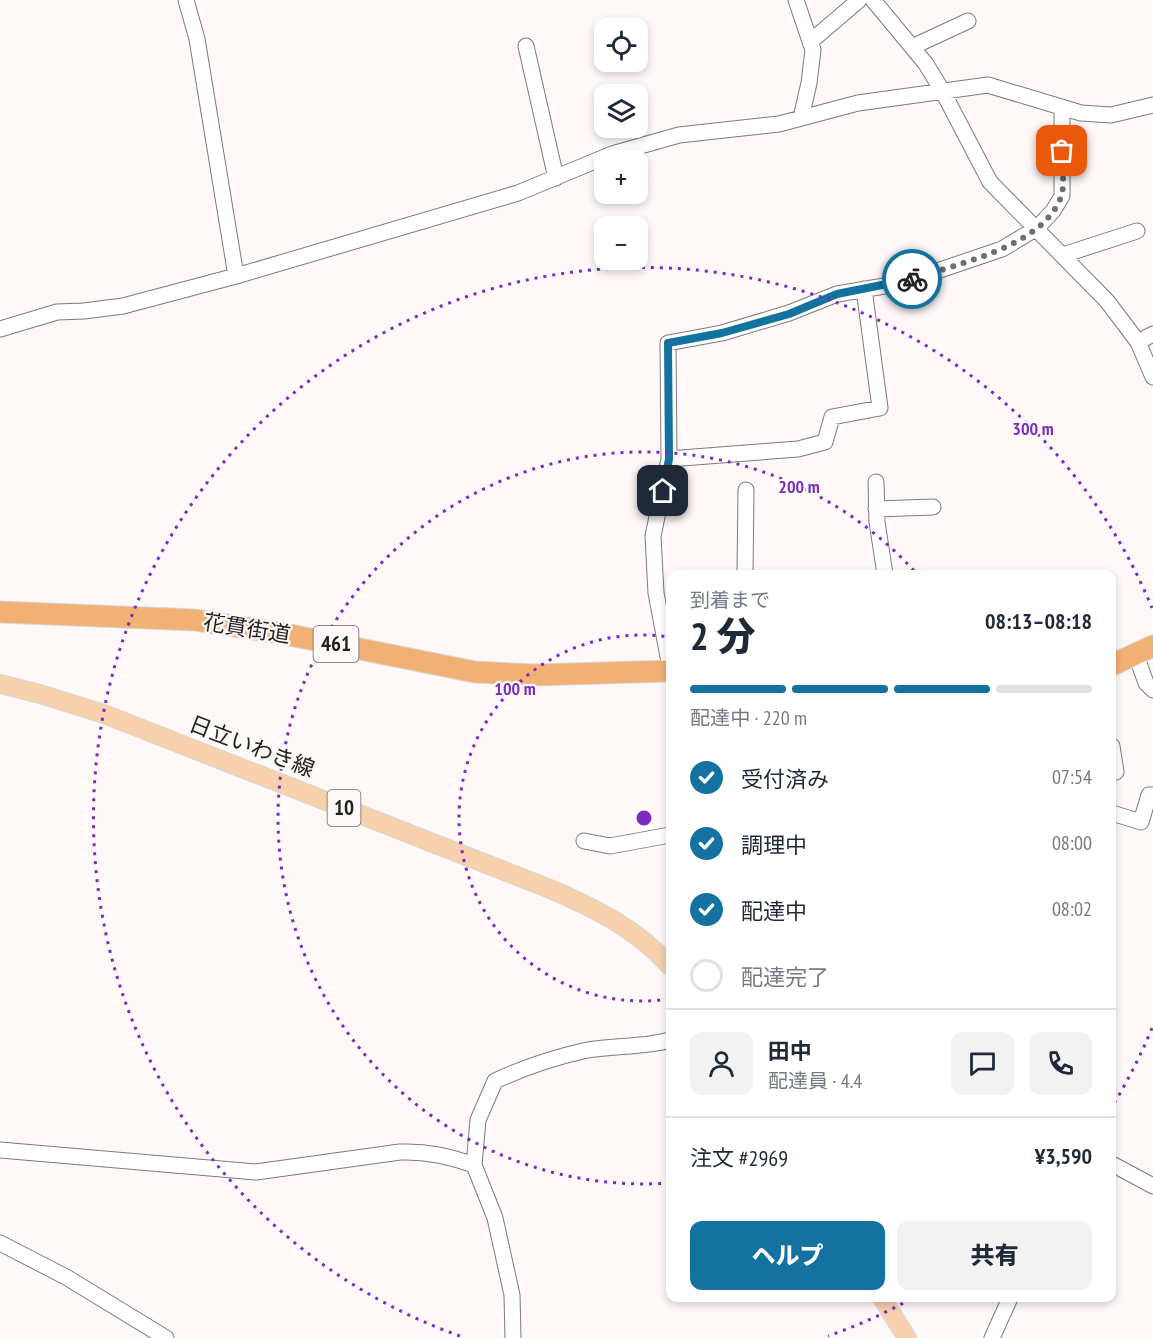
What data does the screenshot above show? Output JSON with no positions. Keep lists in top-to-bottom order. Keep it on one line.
{"streets":{"highway":["花貫街道","461"],"main road":["日立いわき線","10"]},"page":{"map_buttons":["+","−"],"heading":["2 分","到着まで","08:13–08:18"],"panel":["田中","配達員 · 4.4","注文 #2969","¥3,590"],"bar":"配達中 · 220 m","list":[["受付済み","07:54"],["調理中","08:00"],["配達中","08:02"],"配達完了"],"buttons":["ヘルプ","共有"]},"rings":["300 m","200 m","100 m"]}
